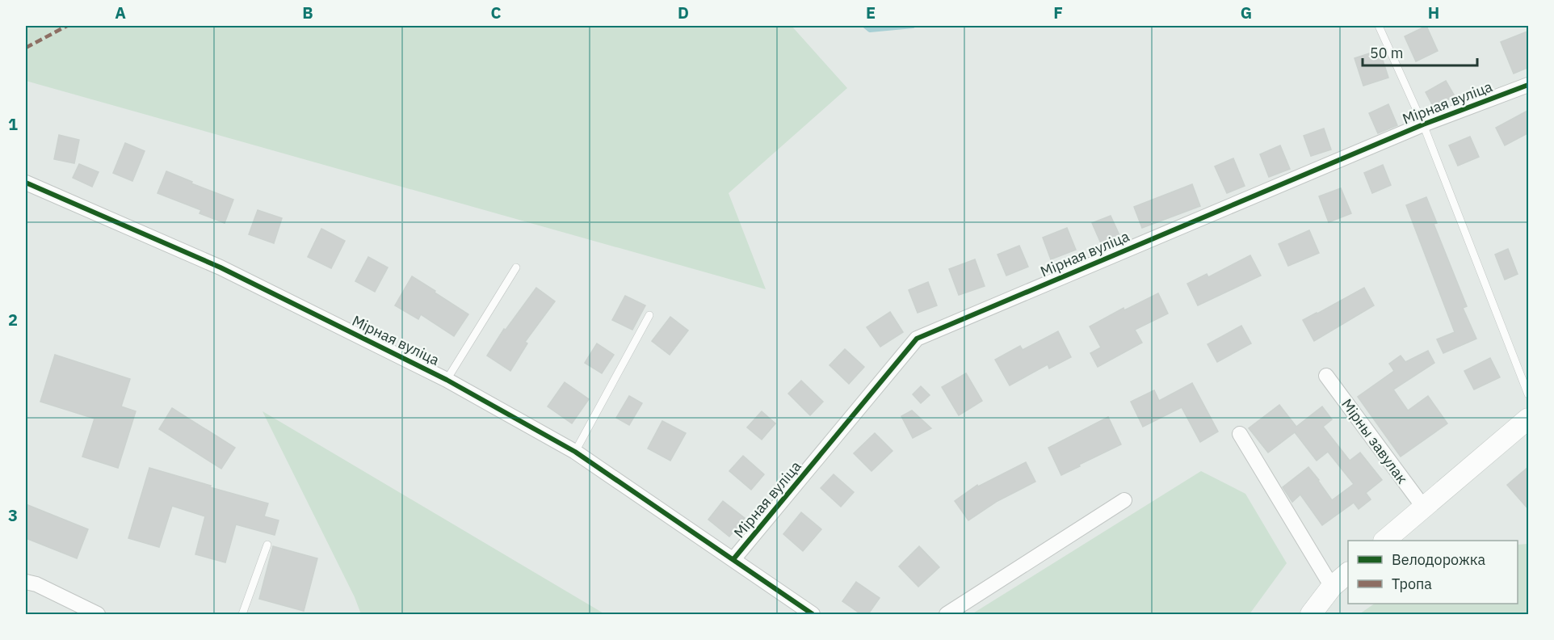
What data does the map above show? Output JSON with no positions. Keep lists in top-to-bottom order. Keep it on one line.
{"streets":{"street":["Мірная вуліца","Мірны завулак"]},"legend":["Велодорожка","Тропа"],"scale_bar":"50 m","grid":{"columns":["A","B","C","D","E","F","G","H"],"rows":["1","2","3"]}}
